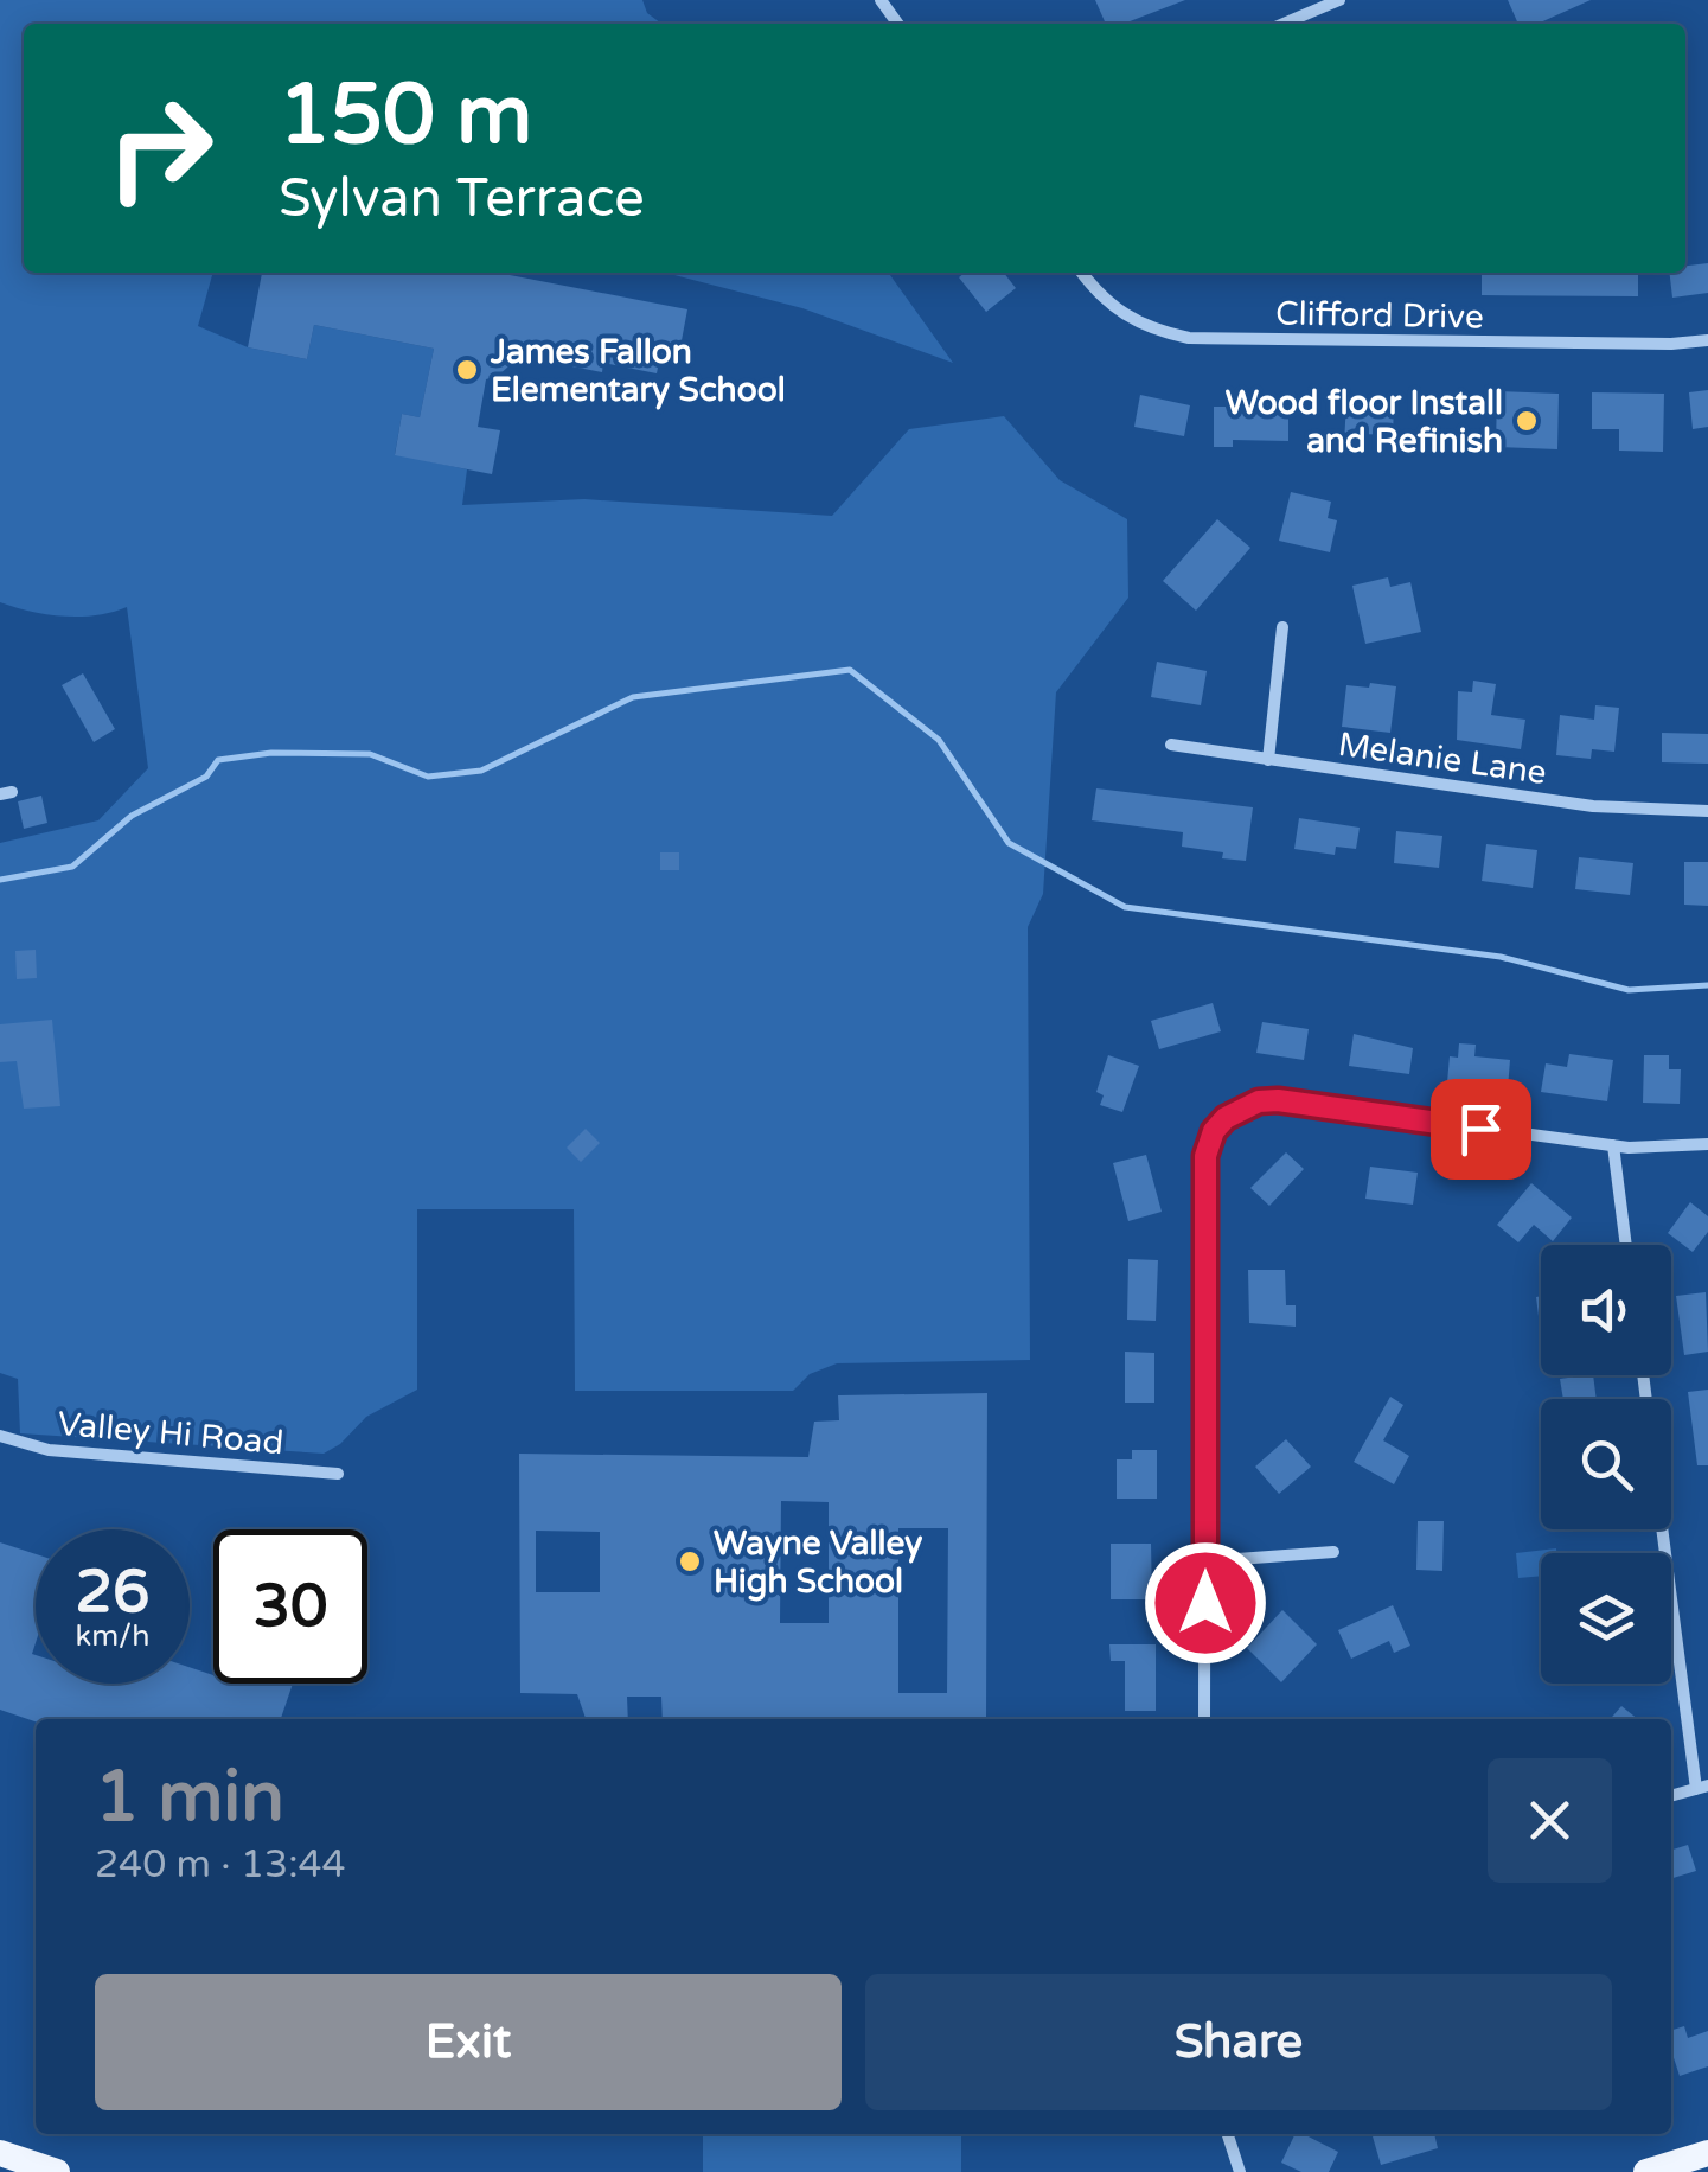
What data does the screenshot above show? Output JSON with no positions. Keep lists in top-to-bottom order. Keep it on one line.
{"streets":{"street":["Clifford Drive","Melanie Lane","Valley Hi Road"]},"places":["James Fallon Elementary School","Wood floor Install and Refinish","Wayne Valley High School"],"page":{"turn":["150 m","Sylvan Terrace"],"speed":"26 km/h","limit":"30","heading":["1 min","240 m · 13:44"],"buttons":["Exit","Share"]}}
